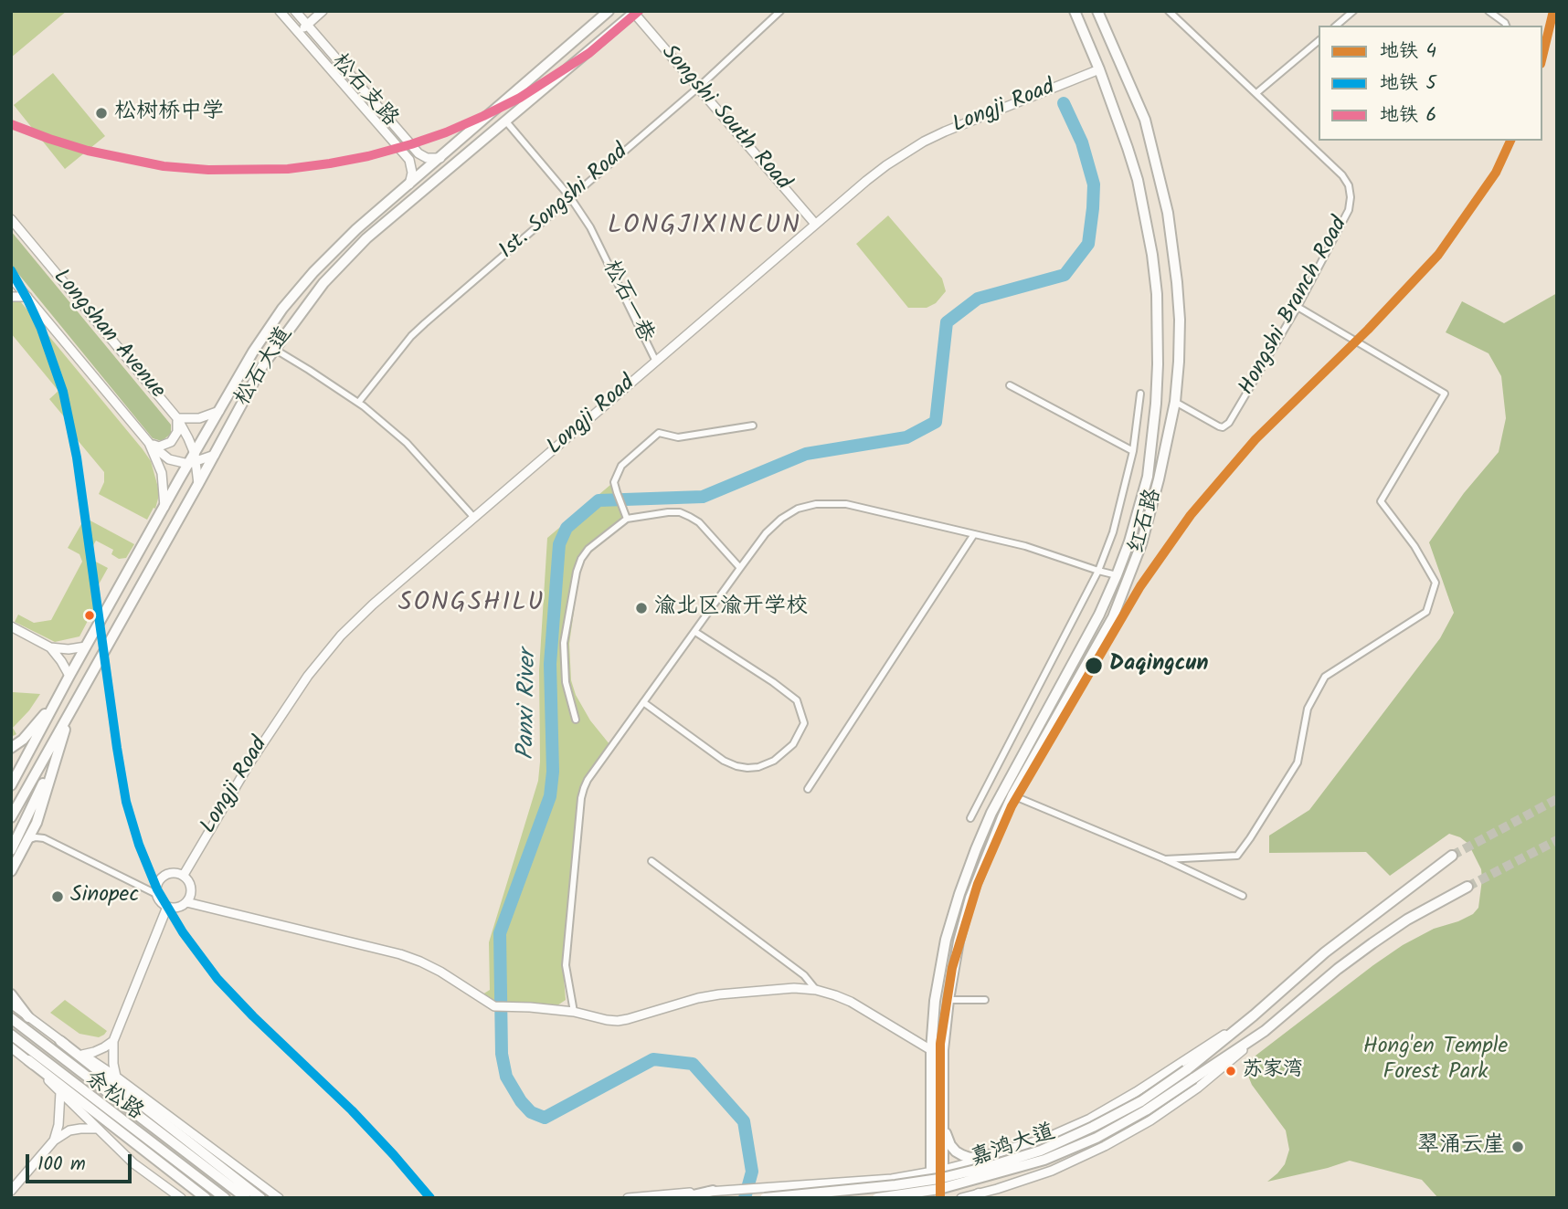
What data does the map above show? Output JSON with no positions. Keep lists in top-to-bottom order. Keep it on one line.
{"streets":{"highway":["松石大道","红石路","余松路","嘉鸿大道"],"street":["松石支路","Longji Road","Songshi South Road","1st. Songshi Road","松石一巷","Hongshi Branch Road","Longshan Avenue"]},"crossings":[["松石支路","松石大道"],["Longji Road","Songshi South Road"],["Longji Road","松石一巷"],["Longji Road","红石路"],["Songshi South Road","1st. Songshi Road"],["Songshi South Road","松石大道"],["1st. Songshi Road","松石一巷"],["松石一巷","松石大道"],["Hongshi Branch Road","红石路"],["Longshan Avenue","松石大道"],["红石路","嘉鸿大道"]],"districts":["LONGJIXINCUN","SONGSHILU"],"water":["Panxi River"],"parks":["Hong'en Temple Forest Park"],"places":["松树桥中学","渝北区渝开学校","Daqingcun","Sinopec","苏家湾","翠涌云崖"],"lines":["metro line 4","metro line 6","metro line 5"],"legend":["地铁 4","地铁 5","地铁 6"],"scale_bar":"100 m"}
